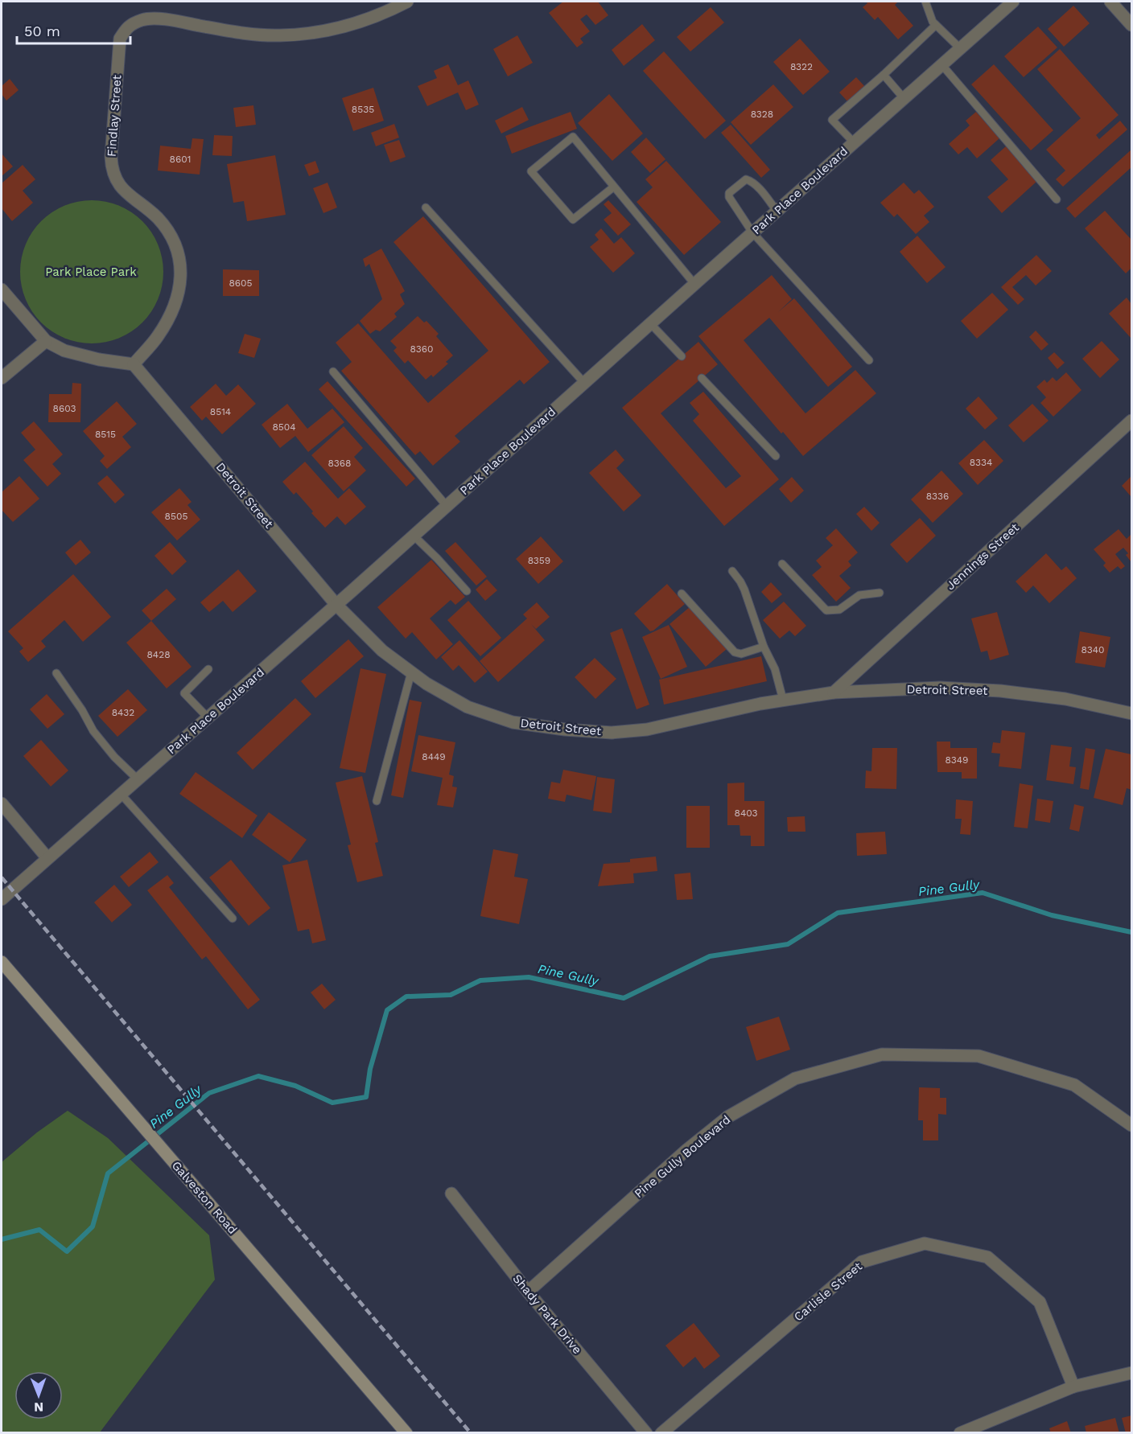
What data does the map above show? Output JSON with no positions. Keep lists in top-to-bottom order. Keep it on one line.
{"streets":{"main road":["Galveston Road"],"street":["Findlay Street","Park Place Boulevard","Detroit Street","Jennings Street","Pine Gully Boulevard","Carlisle Street","Shady Park Drive"]},"crossings":[["Findlay Street","Detroit Street"],["Park Place Boulevard","Detroit Street"],["Detroit Street","Jennings Street"],["Pine Gully Boulevard","Shady Park Drive"]],"water":["Pine Gully"],"parks":["Park Place Park"],"house_numbers":["8322","8535","8328","8601","8605","8360","8603","8514","8504","8515","8334","8368","8336","8505","8359","8340","8428","8432","8449","8349","8403"],"scale_bar":"50 m","north":"bottom"}
